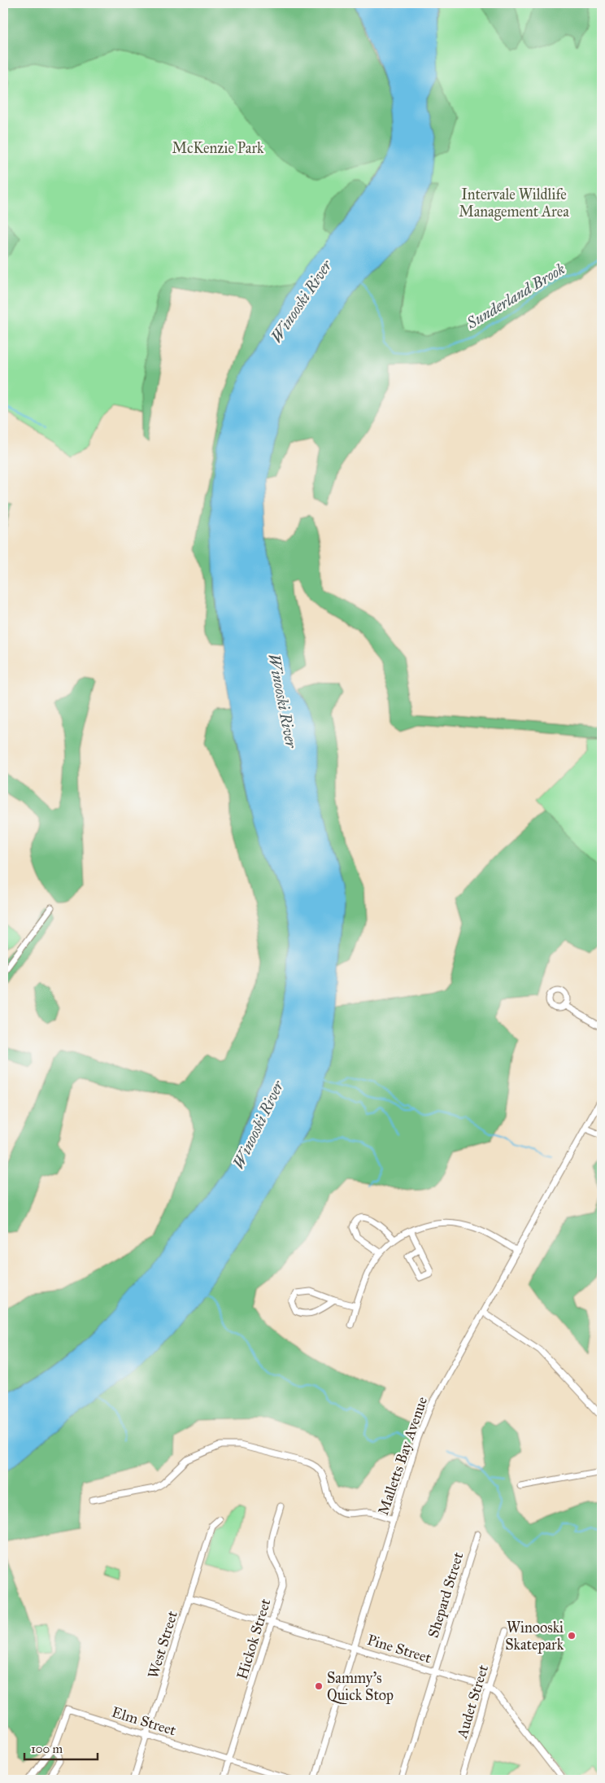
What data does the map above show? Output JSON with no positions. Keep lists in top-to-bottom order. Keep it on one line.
{"streets":{"street":["Malletts Bay Avenue","Shepard Street","Hickok Street","West Street","Pine Street","Audet Street","Elm Street"]},"crossings":[["Malletts Bay Avenue","Pine Street"],["Shepard Street","Pine Street"],["Hickok Street","Pine Street"],["Hickok Street","Elm Street"],["West Street","Pine Street"],["West Street","Elm Street"],["Pine Street","Audet Street"]],"water":["Sunderland Brook","Winooski River"],"parks":["McKenzie Park","Intervale Wildlife Management Area"],"places":["Winooski Skatepark","Sammy's Quick Stop"],"scale_bar":"100 m"}
